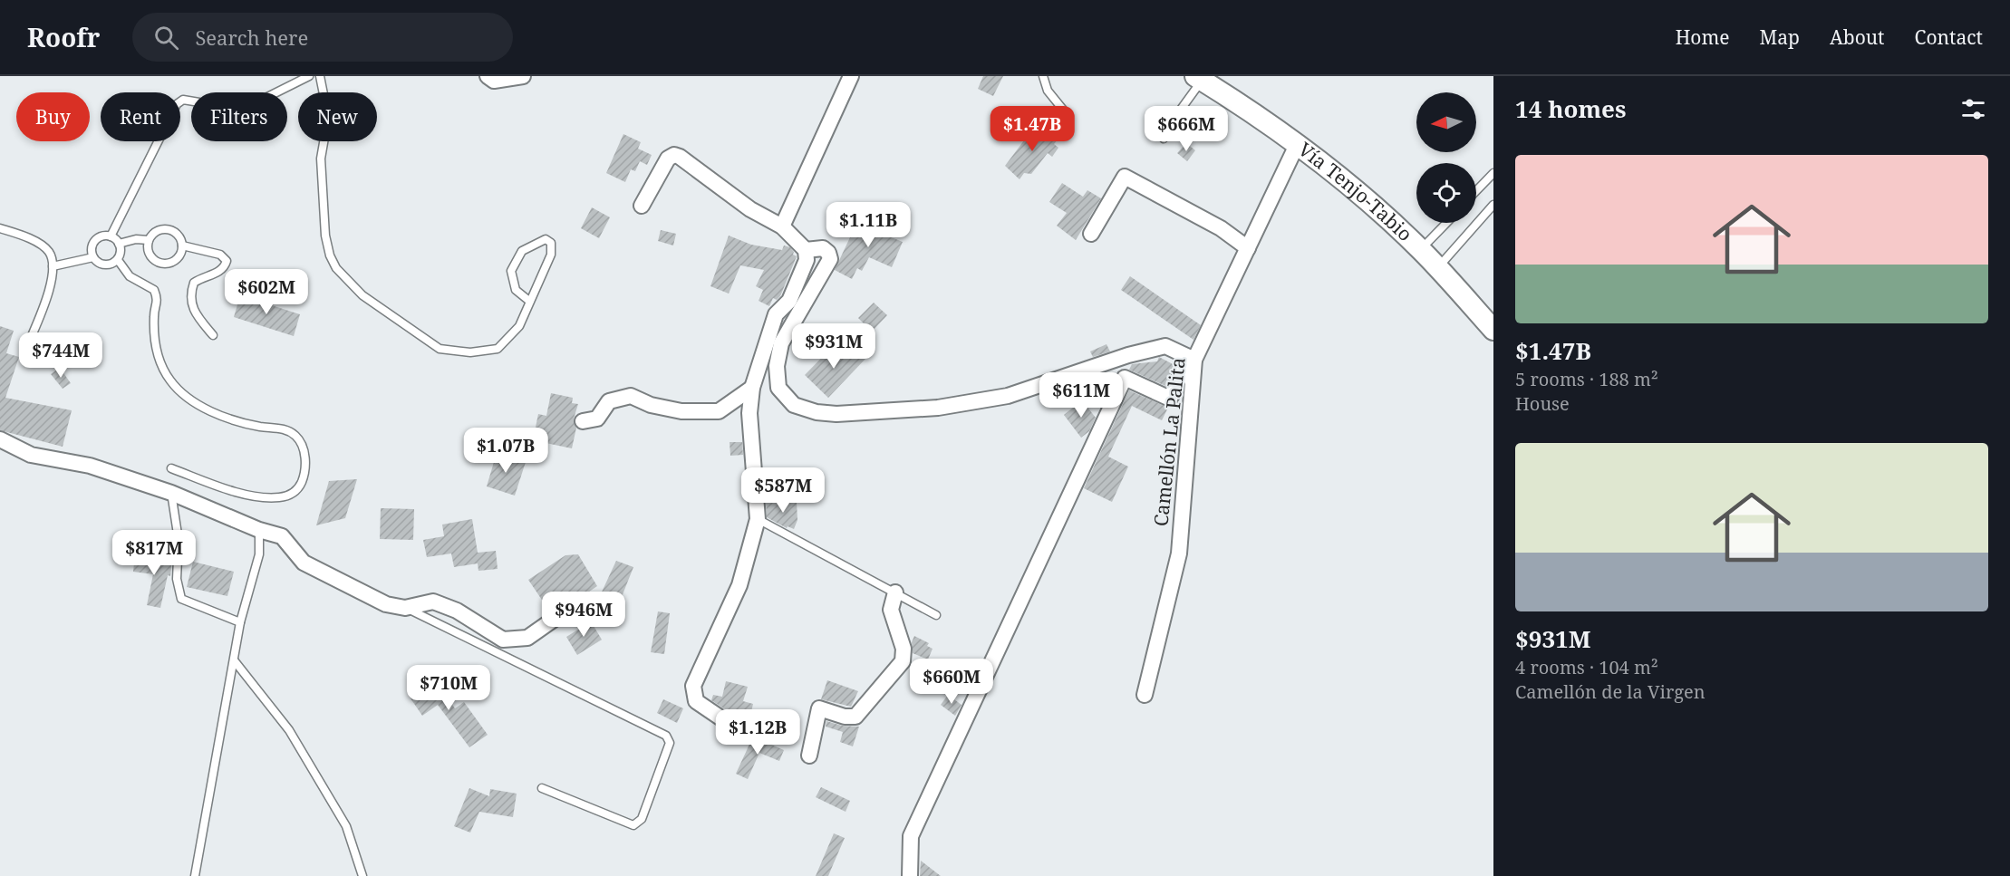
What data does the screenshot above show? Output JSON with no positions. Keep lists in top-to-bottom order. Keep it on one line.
{"streets":{"main road":["Vía Tenjo-Tabio"],"street":["Camellón La Palita"]},"crossings":[["Vía Tenjo-Tabio","Camellón La Palita"]],"north":"left","page":{"header":"Roofr","search":"Search here","nav":["Home","Map","About","Contact"],"heading":"14 homes","chip":["Buy","Rent","Filters","New"],"price":["$1.47B","$666M","$1.11B","$602M","$931M","$744M","$611M","$1.07B","$587M","$817M","$946M","$660M","$710M","$1.12B"],"list":[{"name":"$1.47B","note":"5 rooms · 188 m² · House"},{"name":"$931M","note":"4 rooms · 104 m² · Camellón de la Virgen"}]}}
